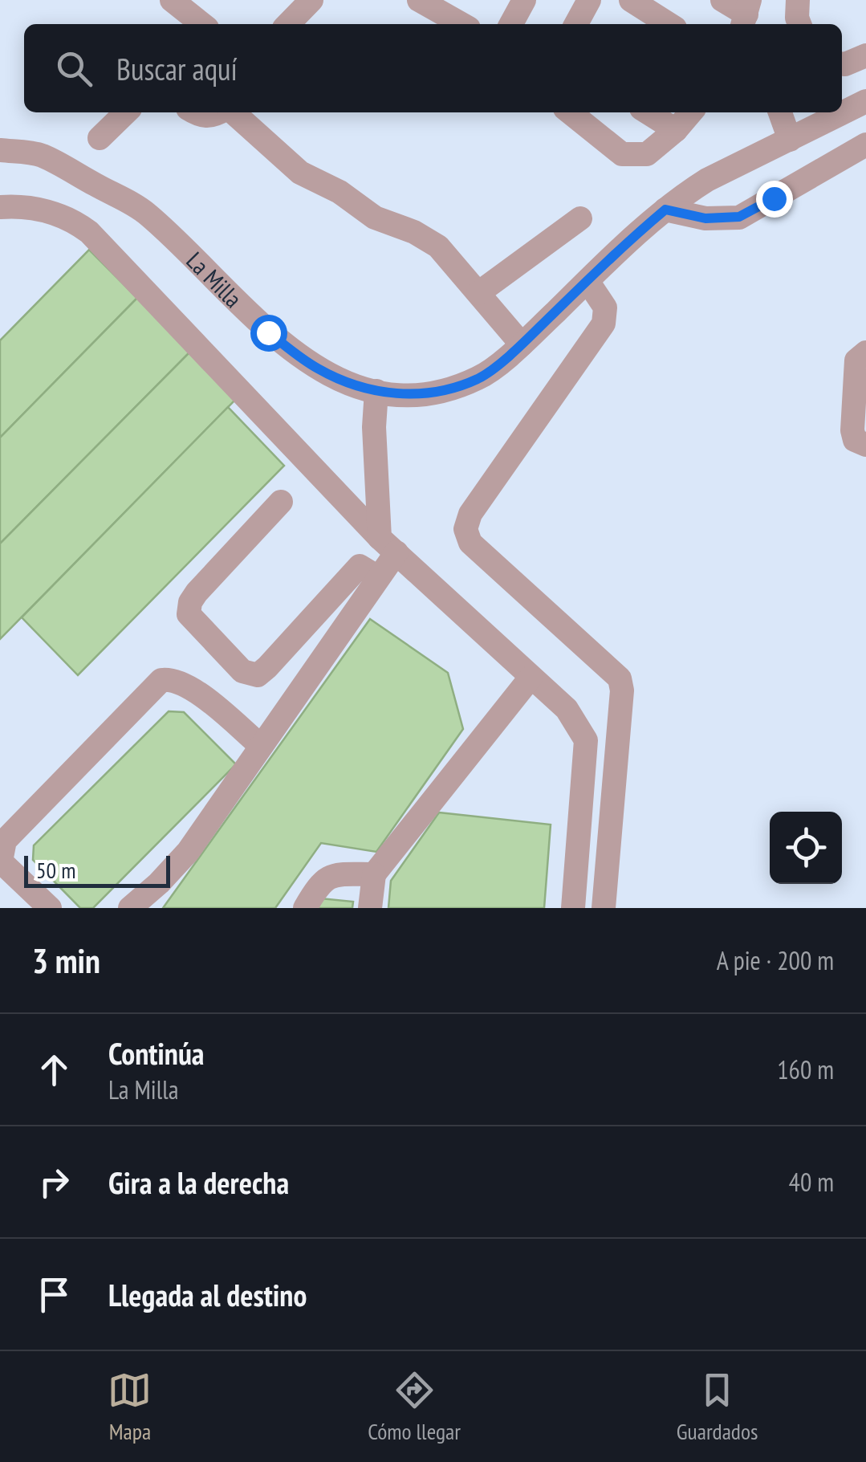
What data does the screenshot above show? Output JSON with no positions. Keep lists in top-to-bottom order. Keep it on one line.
{"streets":{"street":["La Milla"]},"scale_bar":"50 m","page":{"search":"Buscar aquí","scale":"50 m","heading":["3 min","A pie · 200 m"],"list":[["Continúa","La Milla","160 m"],["Gira a la derecha","40 m"],"Llegada al destino"],"nav":["Mapa","Cómo llegar","Guardados"]}}
